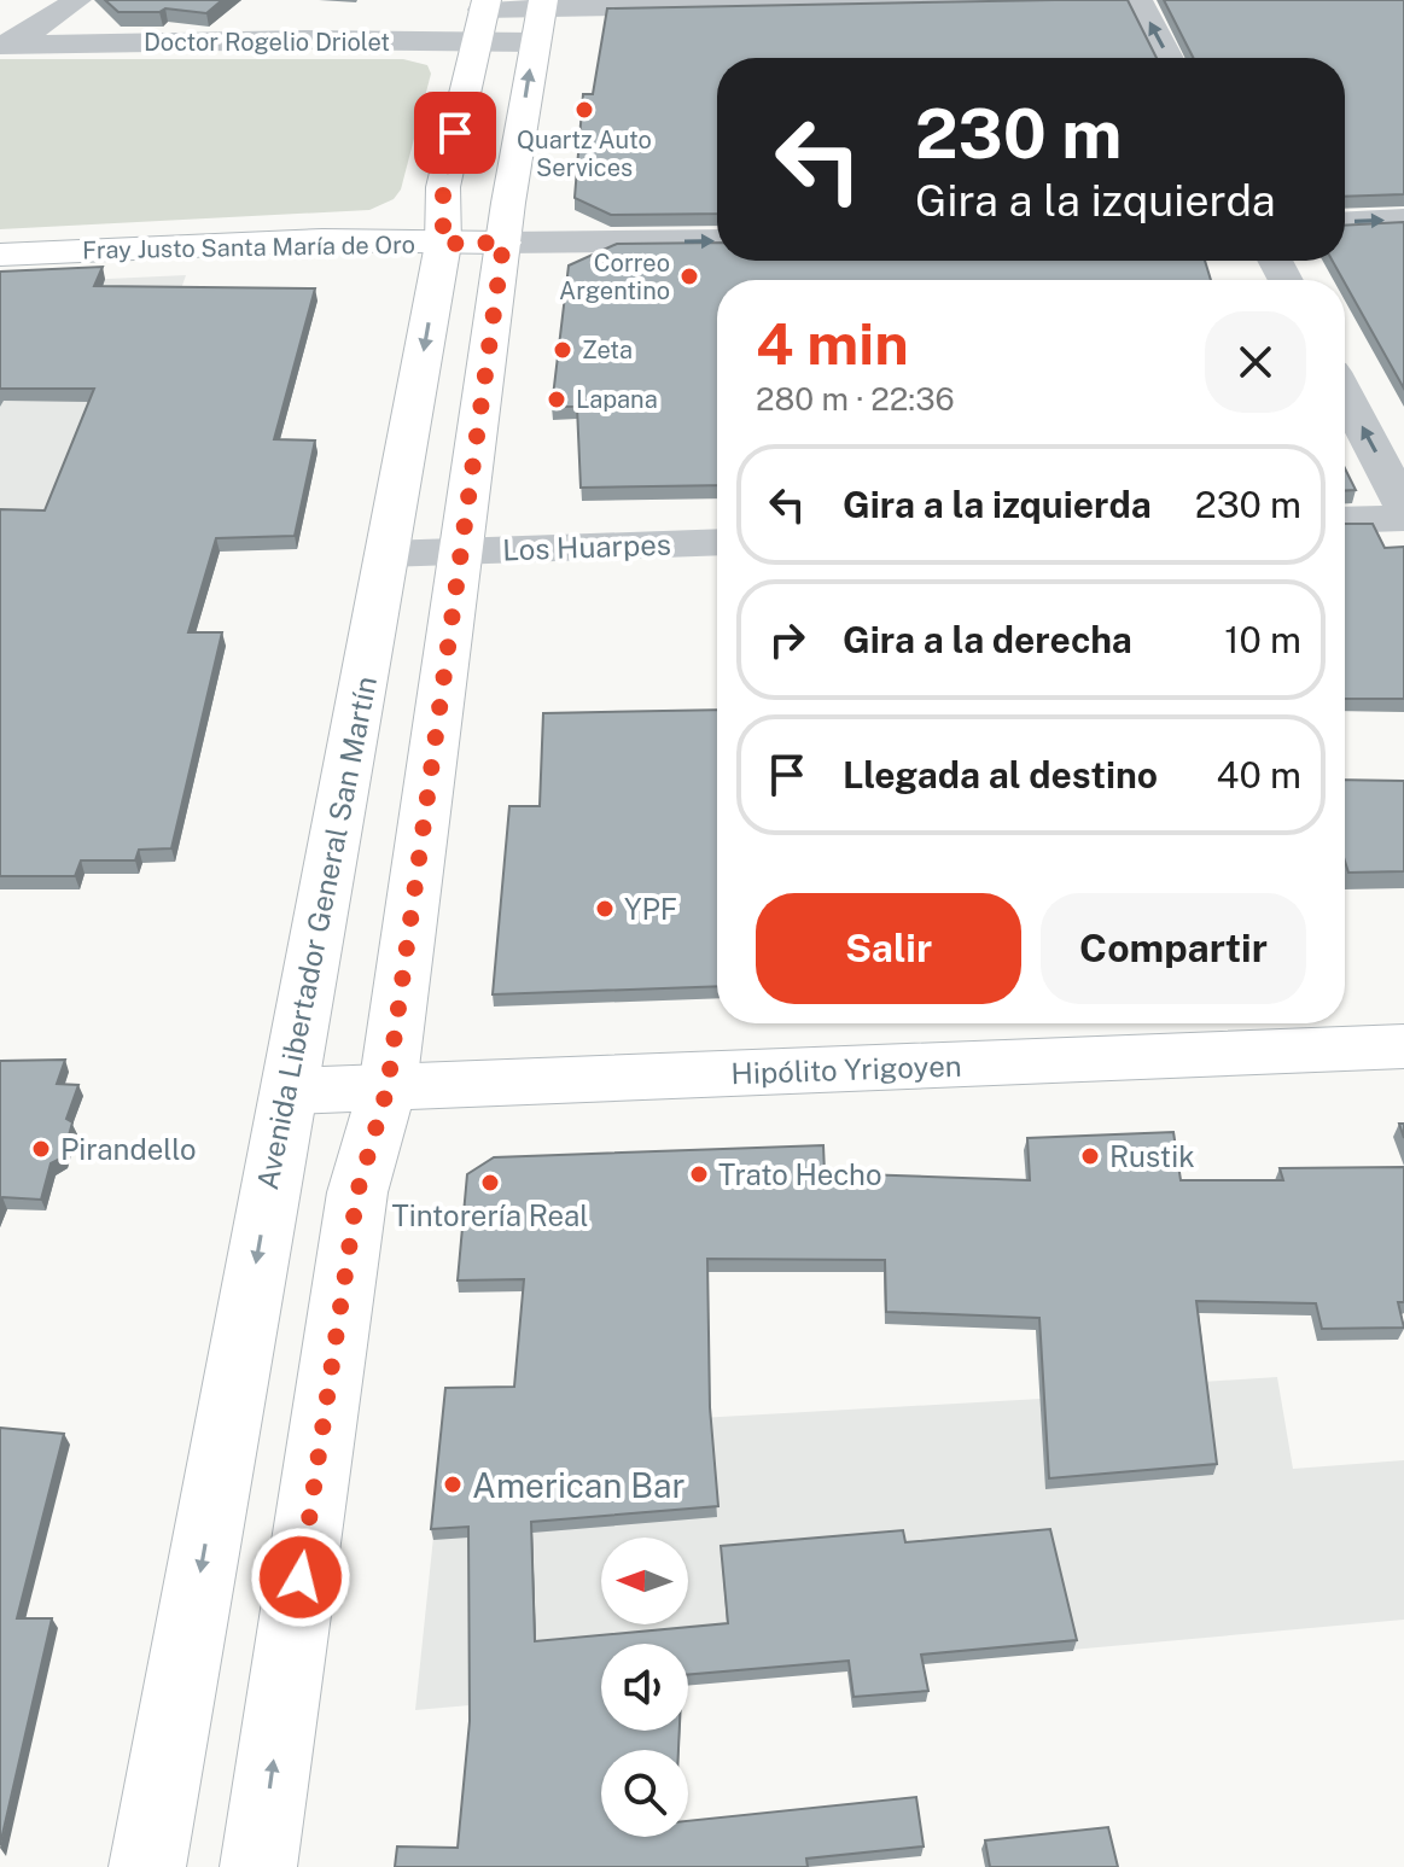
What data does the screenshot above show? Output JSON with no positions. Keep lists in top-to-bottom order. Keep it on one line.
{"streets":{"main road":["Fray Justo Santa María de Oro","Avenida Libertador General San Martín","Hipólito Yrigoyen"],"street":["Doctor Rogelio Driolet","Los Huarpes"]},"crossings":[["Doctor Rogelio Driolet","Avenida Libertador General San Martín"],["Fray Justo Santa María de Oro","Avenida Libertador General San Martín"],["Los Huarpes","Avenida Libertador General San Martín"],["Avenida Libertador General San Martín","Hipólito Yrigoyen"]],"places":["Quartz Auto Services","Correo Argentino","Zeta","Lapana","YPF","Pirandello","Rustik","Trato Hecho","Tintorería Real","American Bar"],"north":"left","page":{"turn":["230 m","Gira a la izquierda"],"heading":["4 min","280 m · 22:36"],"list":[{"name":"Gira a la izquierda","value":"230 m"},{"name":"Gira a la derecha","value":"10 m"},{"name":"Llegada al destino","value":"40 m"}],"buttons":["Salir","Compartir"]}}
